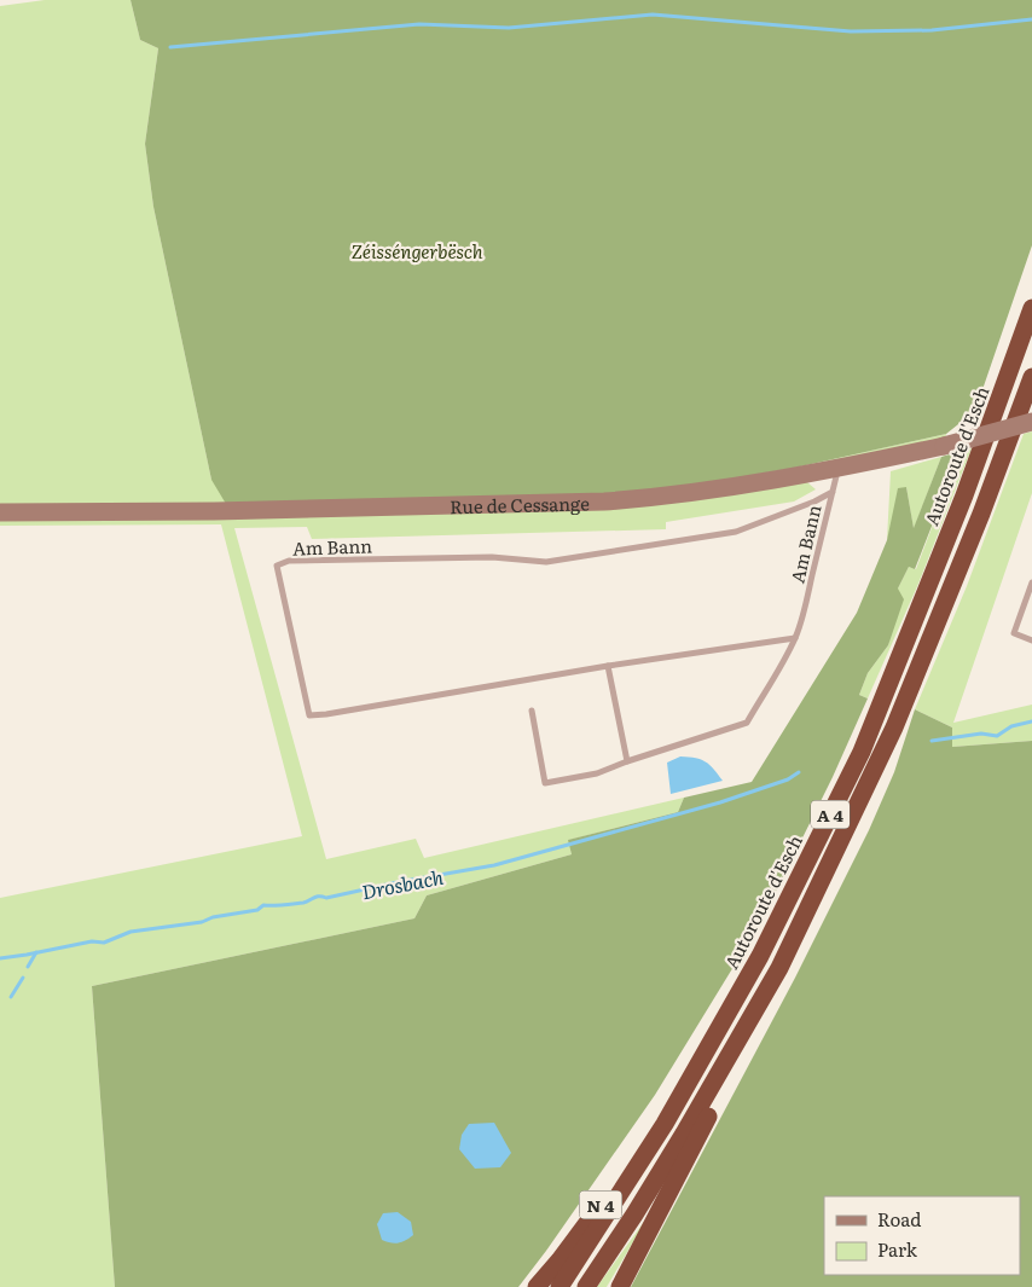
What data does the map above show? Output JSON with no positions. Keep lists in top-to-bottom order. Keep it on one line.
{"streets":{"highway":["Autoroute d'Esch","A 4","N 4"],"main road":["Rue de Cessange"],"lane":["Am Bann"]},"crossings":[["Autoroute d'Esch","N 4"],["Rue de Cessange","Am Bann"]],"water":["Drosbach"],"parks":["Zéisséngerbësch"],"legend":["Road","Park"]}
